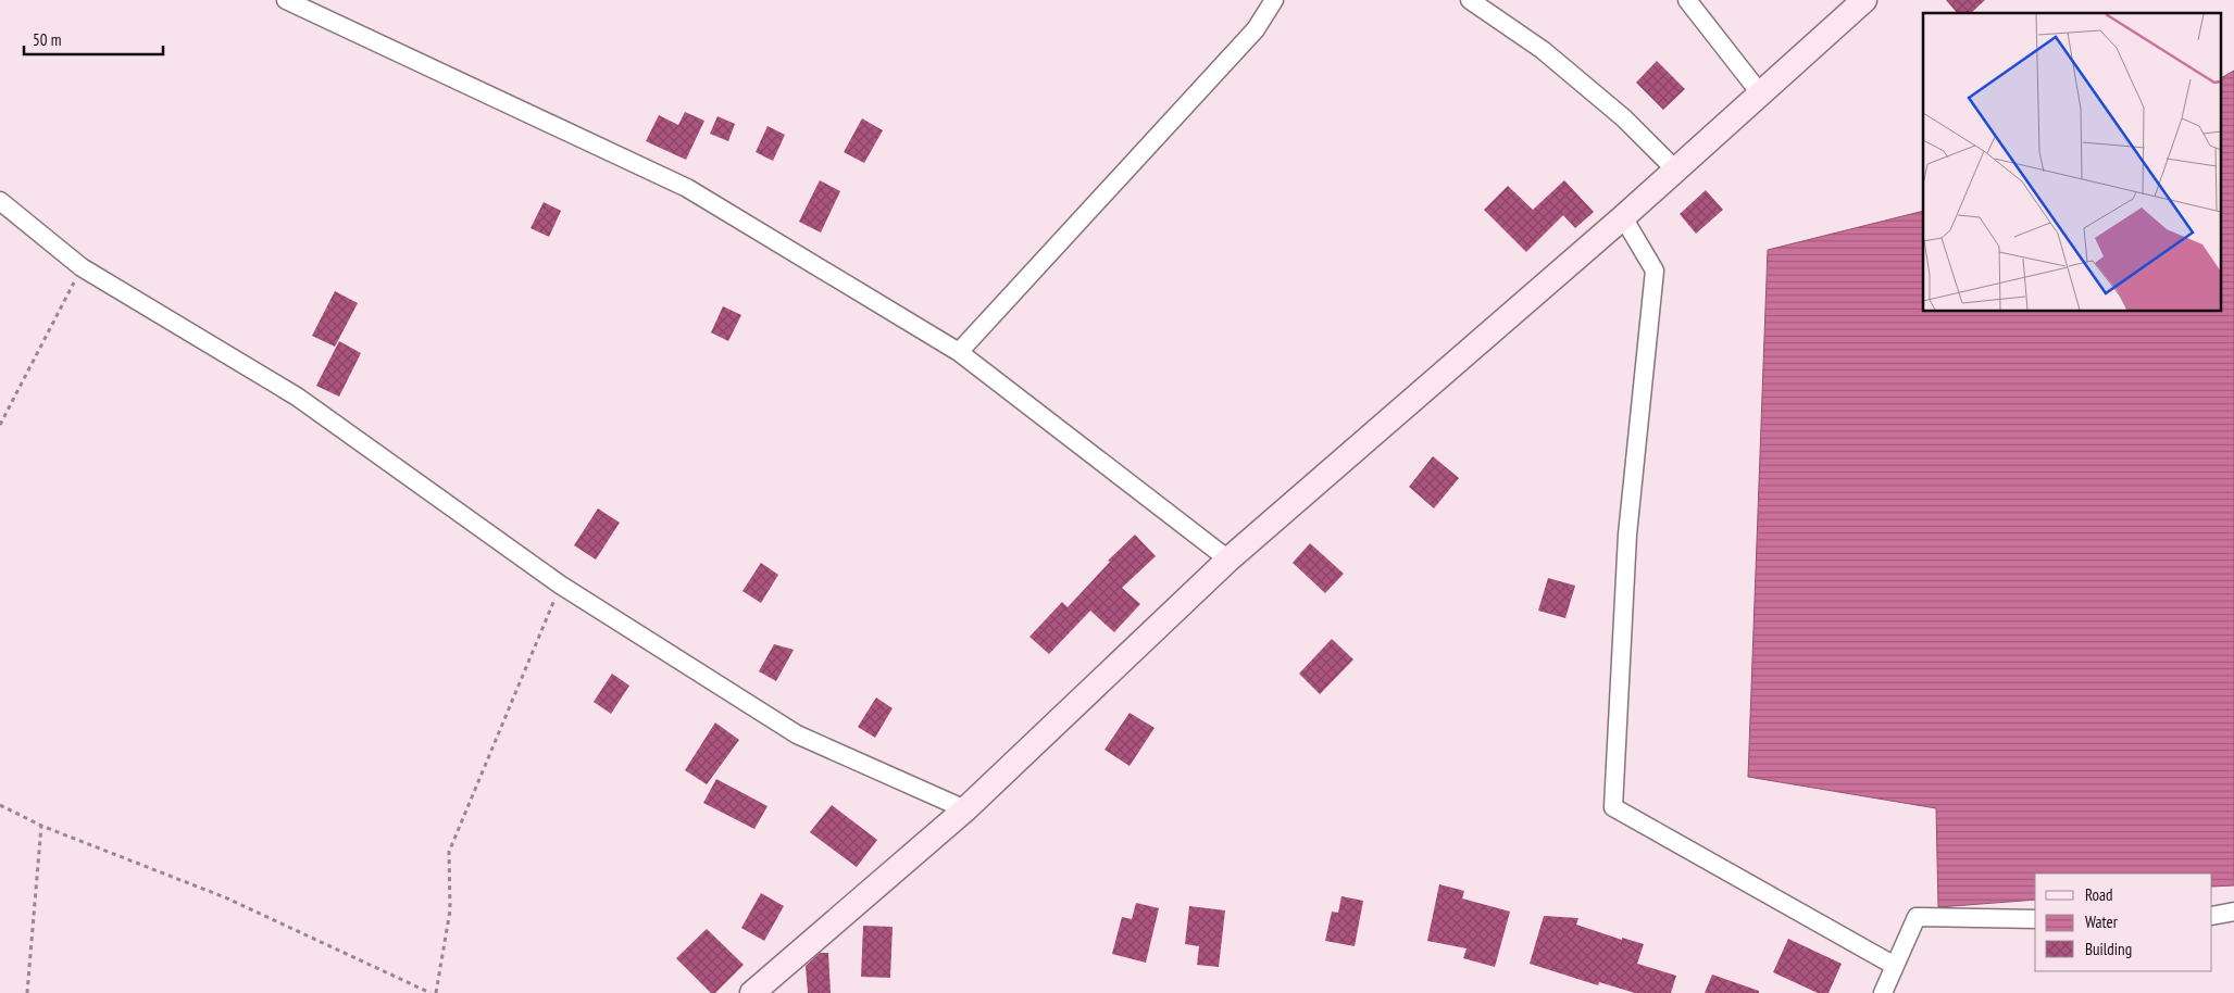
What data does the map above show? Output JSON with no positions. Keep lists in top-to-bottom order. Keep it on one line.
{"legend":["Road","Water","Building"],"scale_bar":"50 m"}
